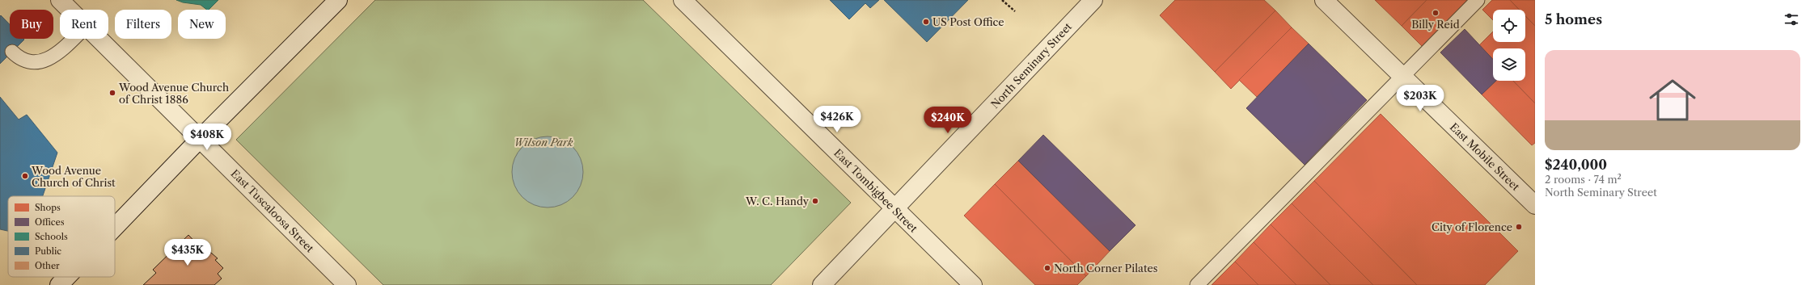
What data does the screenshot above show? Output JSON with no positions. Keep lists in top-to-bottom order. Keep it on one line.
{"streets":{"street":["North Seminary Street","East Mobile Street","East Tombigbee Street","East Tuscaloosa Street"]},"crossings":[["North Seminary Street","East Tombigbee Street"]],"parks":["Wilson Park"],"places":["Billy Reid","US Post Office","Wood Avenue Church of Christ 1886","Wood Avenue Church of Christ","W. C. Handy","City of Florence","North Corner Pilates"],"legend":["Shops","Offices","Schools","Public","Other"],"page":{"heading":"5 homes","chip":["Buy","Rent","Filters","New"],"list":[{"name":"$240,000","note":"2 rooms · 74 m² · North Seminary Street"}],"price":["$203K","$426K","$240K","$408K","$435K"]}}
